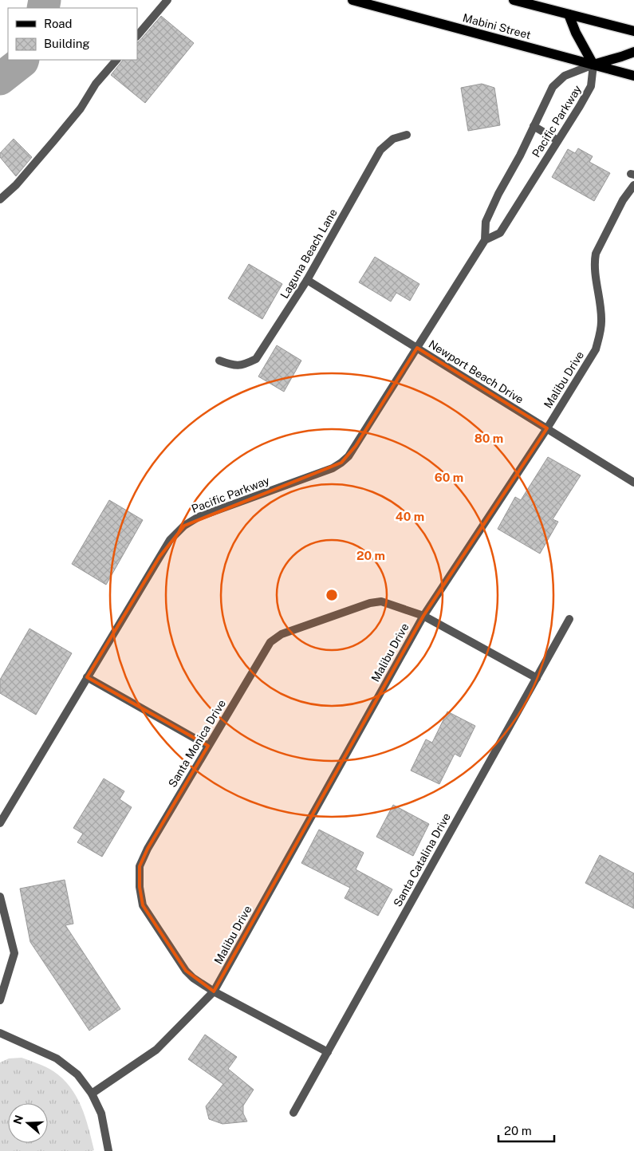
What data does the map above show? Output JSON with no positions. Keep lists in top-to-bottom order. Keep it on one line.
{"streets":{"main road":["Mabini Street"],"street":["Pacific Parkway","Laguna Beach Lane","Newport Beach Drive","Malibu Drive","Santa Monica Drive","Santa Catalina Drive"]},"crossings":[["Mabini Street","Pacific Parkway"],["Pacific Parkway","Newport Beach Drive"],["Laguna Beach Lane","Newport Beach Drive"],["Newport Beach Drive","Malibu Drive"],["Malibu Drive","Santa Monica Drive"],["Santa Monica Drive","Santa Catalina Drive"]],"legend":["Road","Building"],"scale_bar":"20 m","north":"left","rings":["80 m","60 m","40 m","20 m"]}
